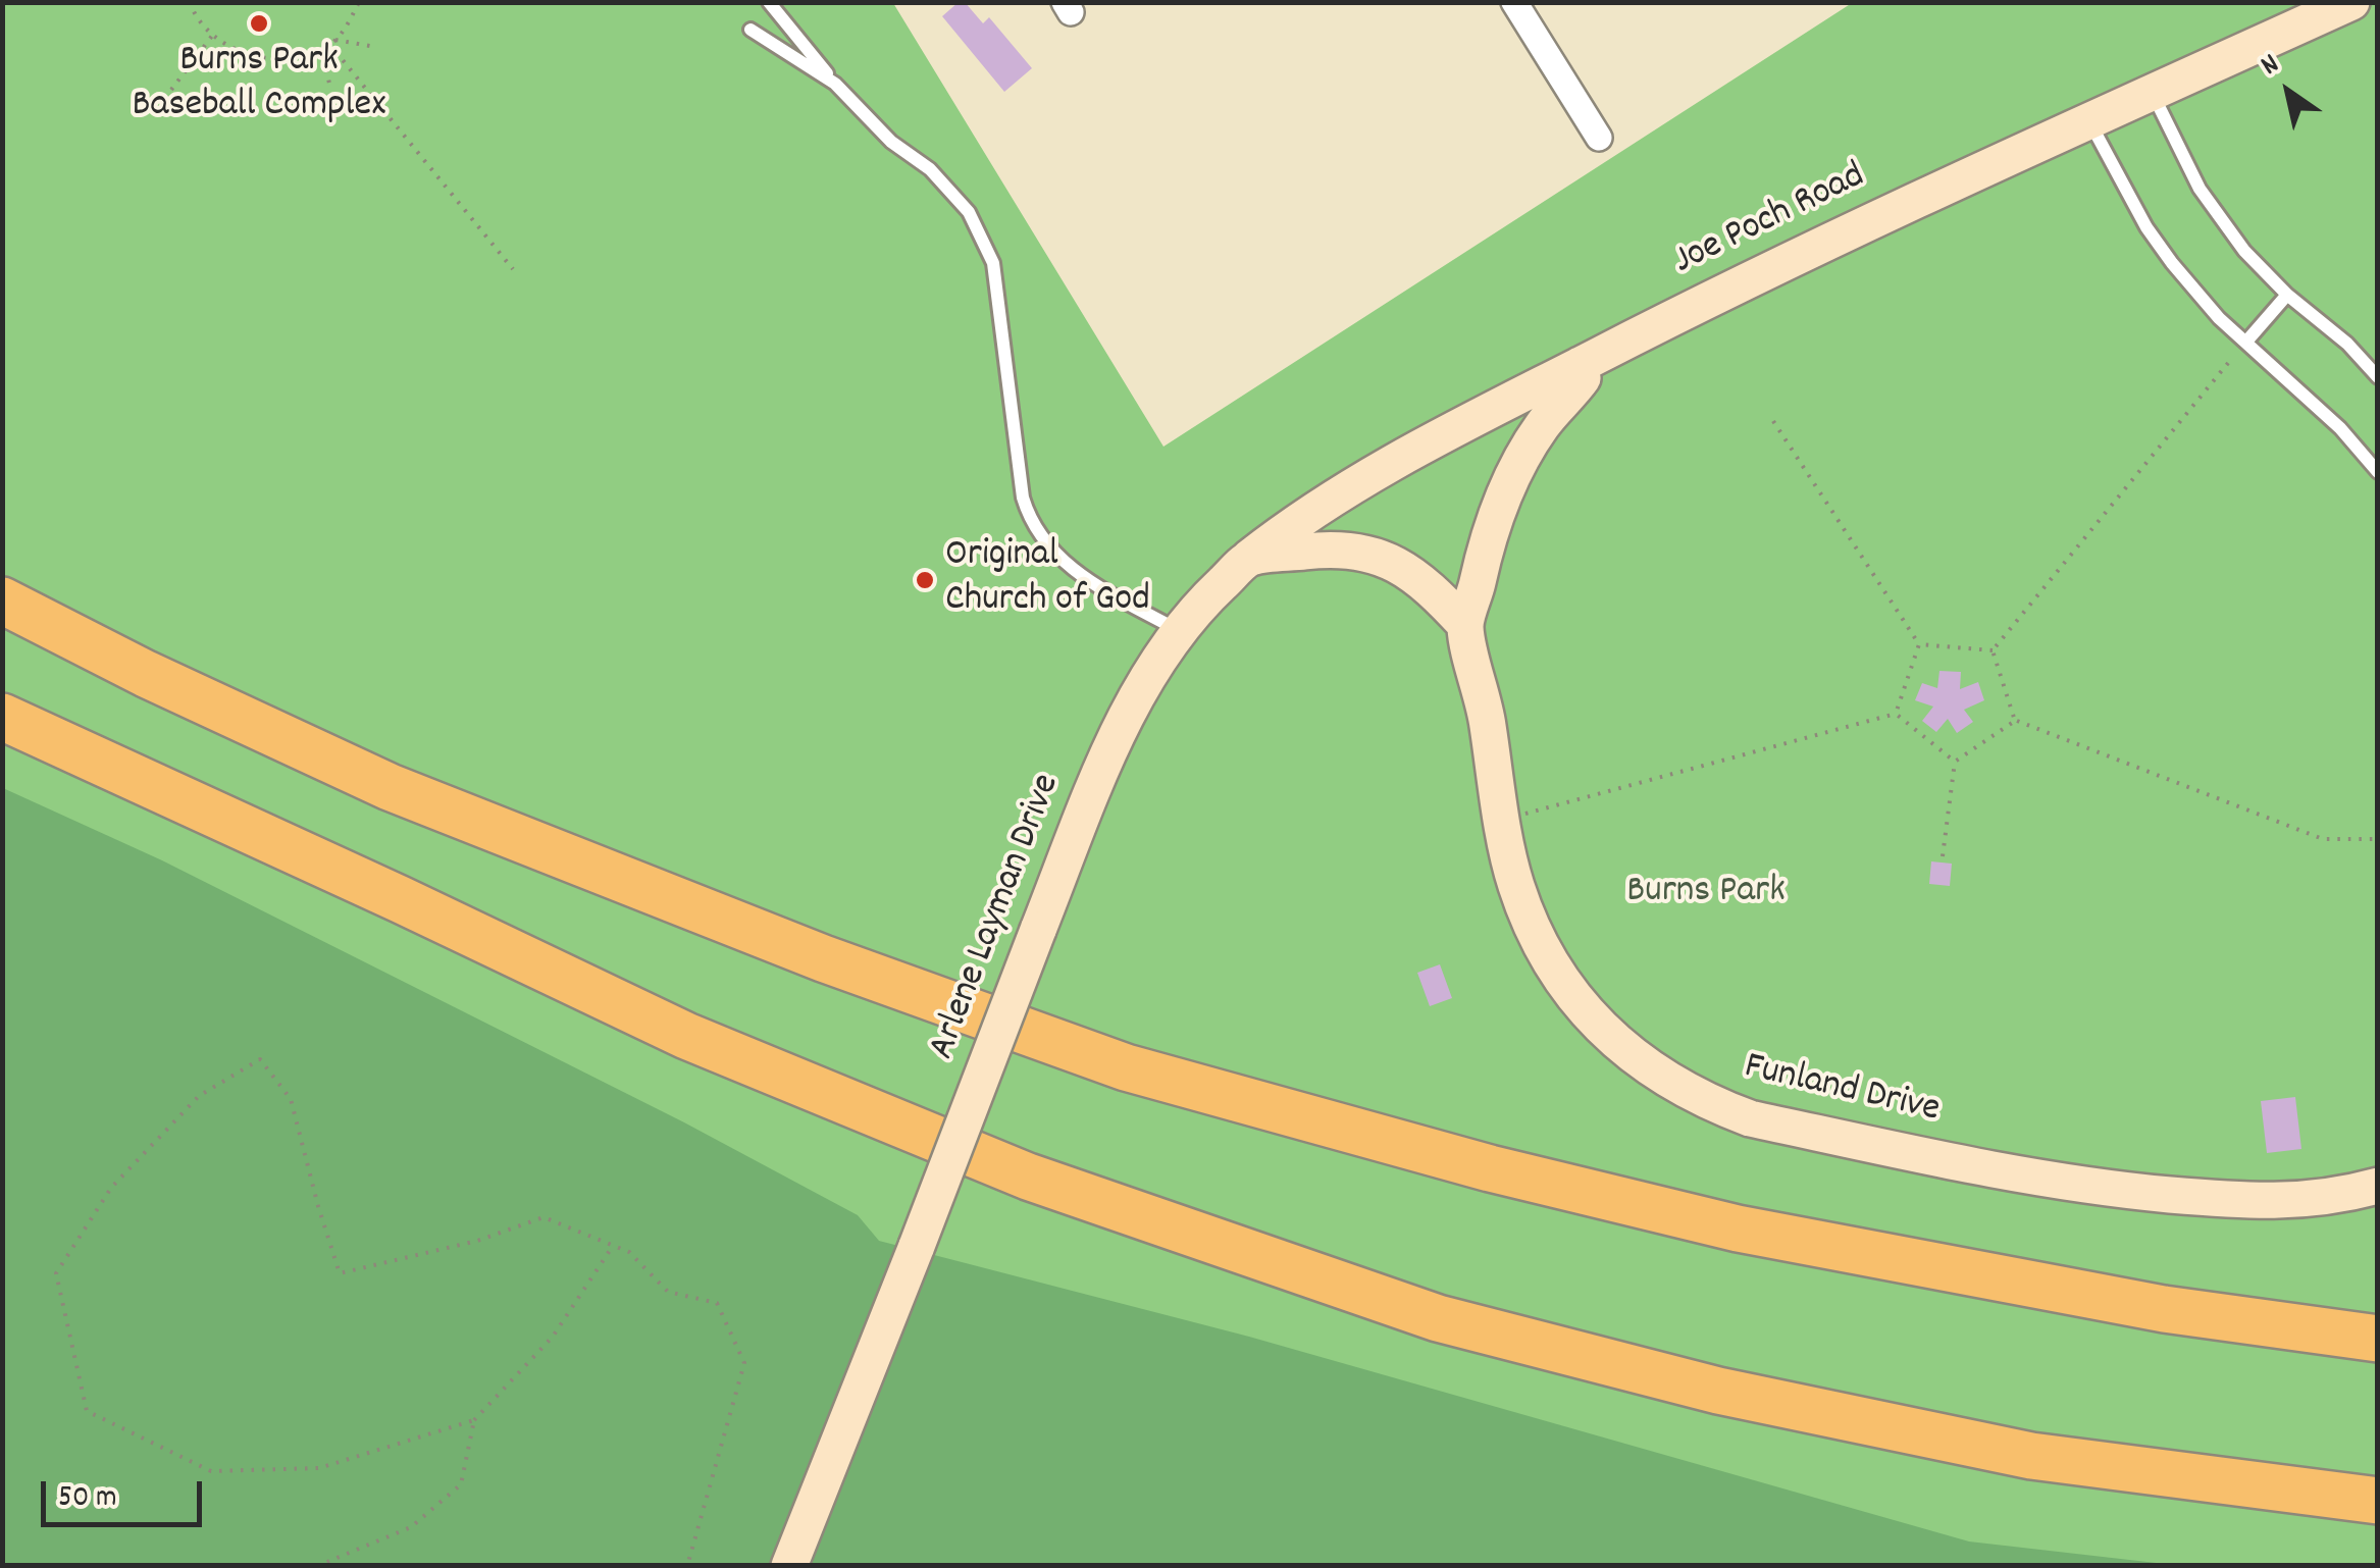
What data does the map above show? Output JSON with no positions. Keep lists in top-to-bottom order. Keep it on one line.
{"streets":{"street":["Joe Poch Road","Arlene Layman Drive","Funland Drive"]},"crossings":[["Joe Poch Road","Arlene Layman Drive"],["Joe Poch Road","Funland Drive"]],"parks":["Burns Park"],"places":["Burns Park Baseball Complex","Original Church of God"],"scale_bar":"50 m","north":"top left"}
